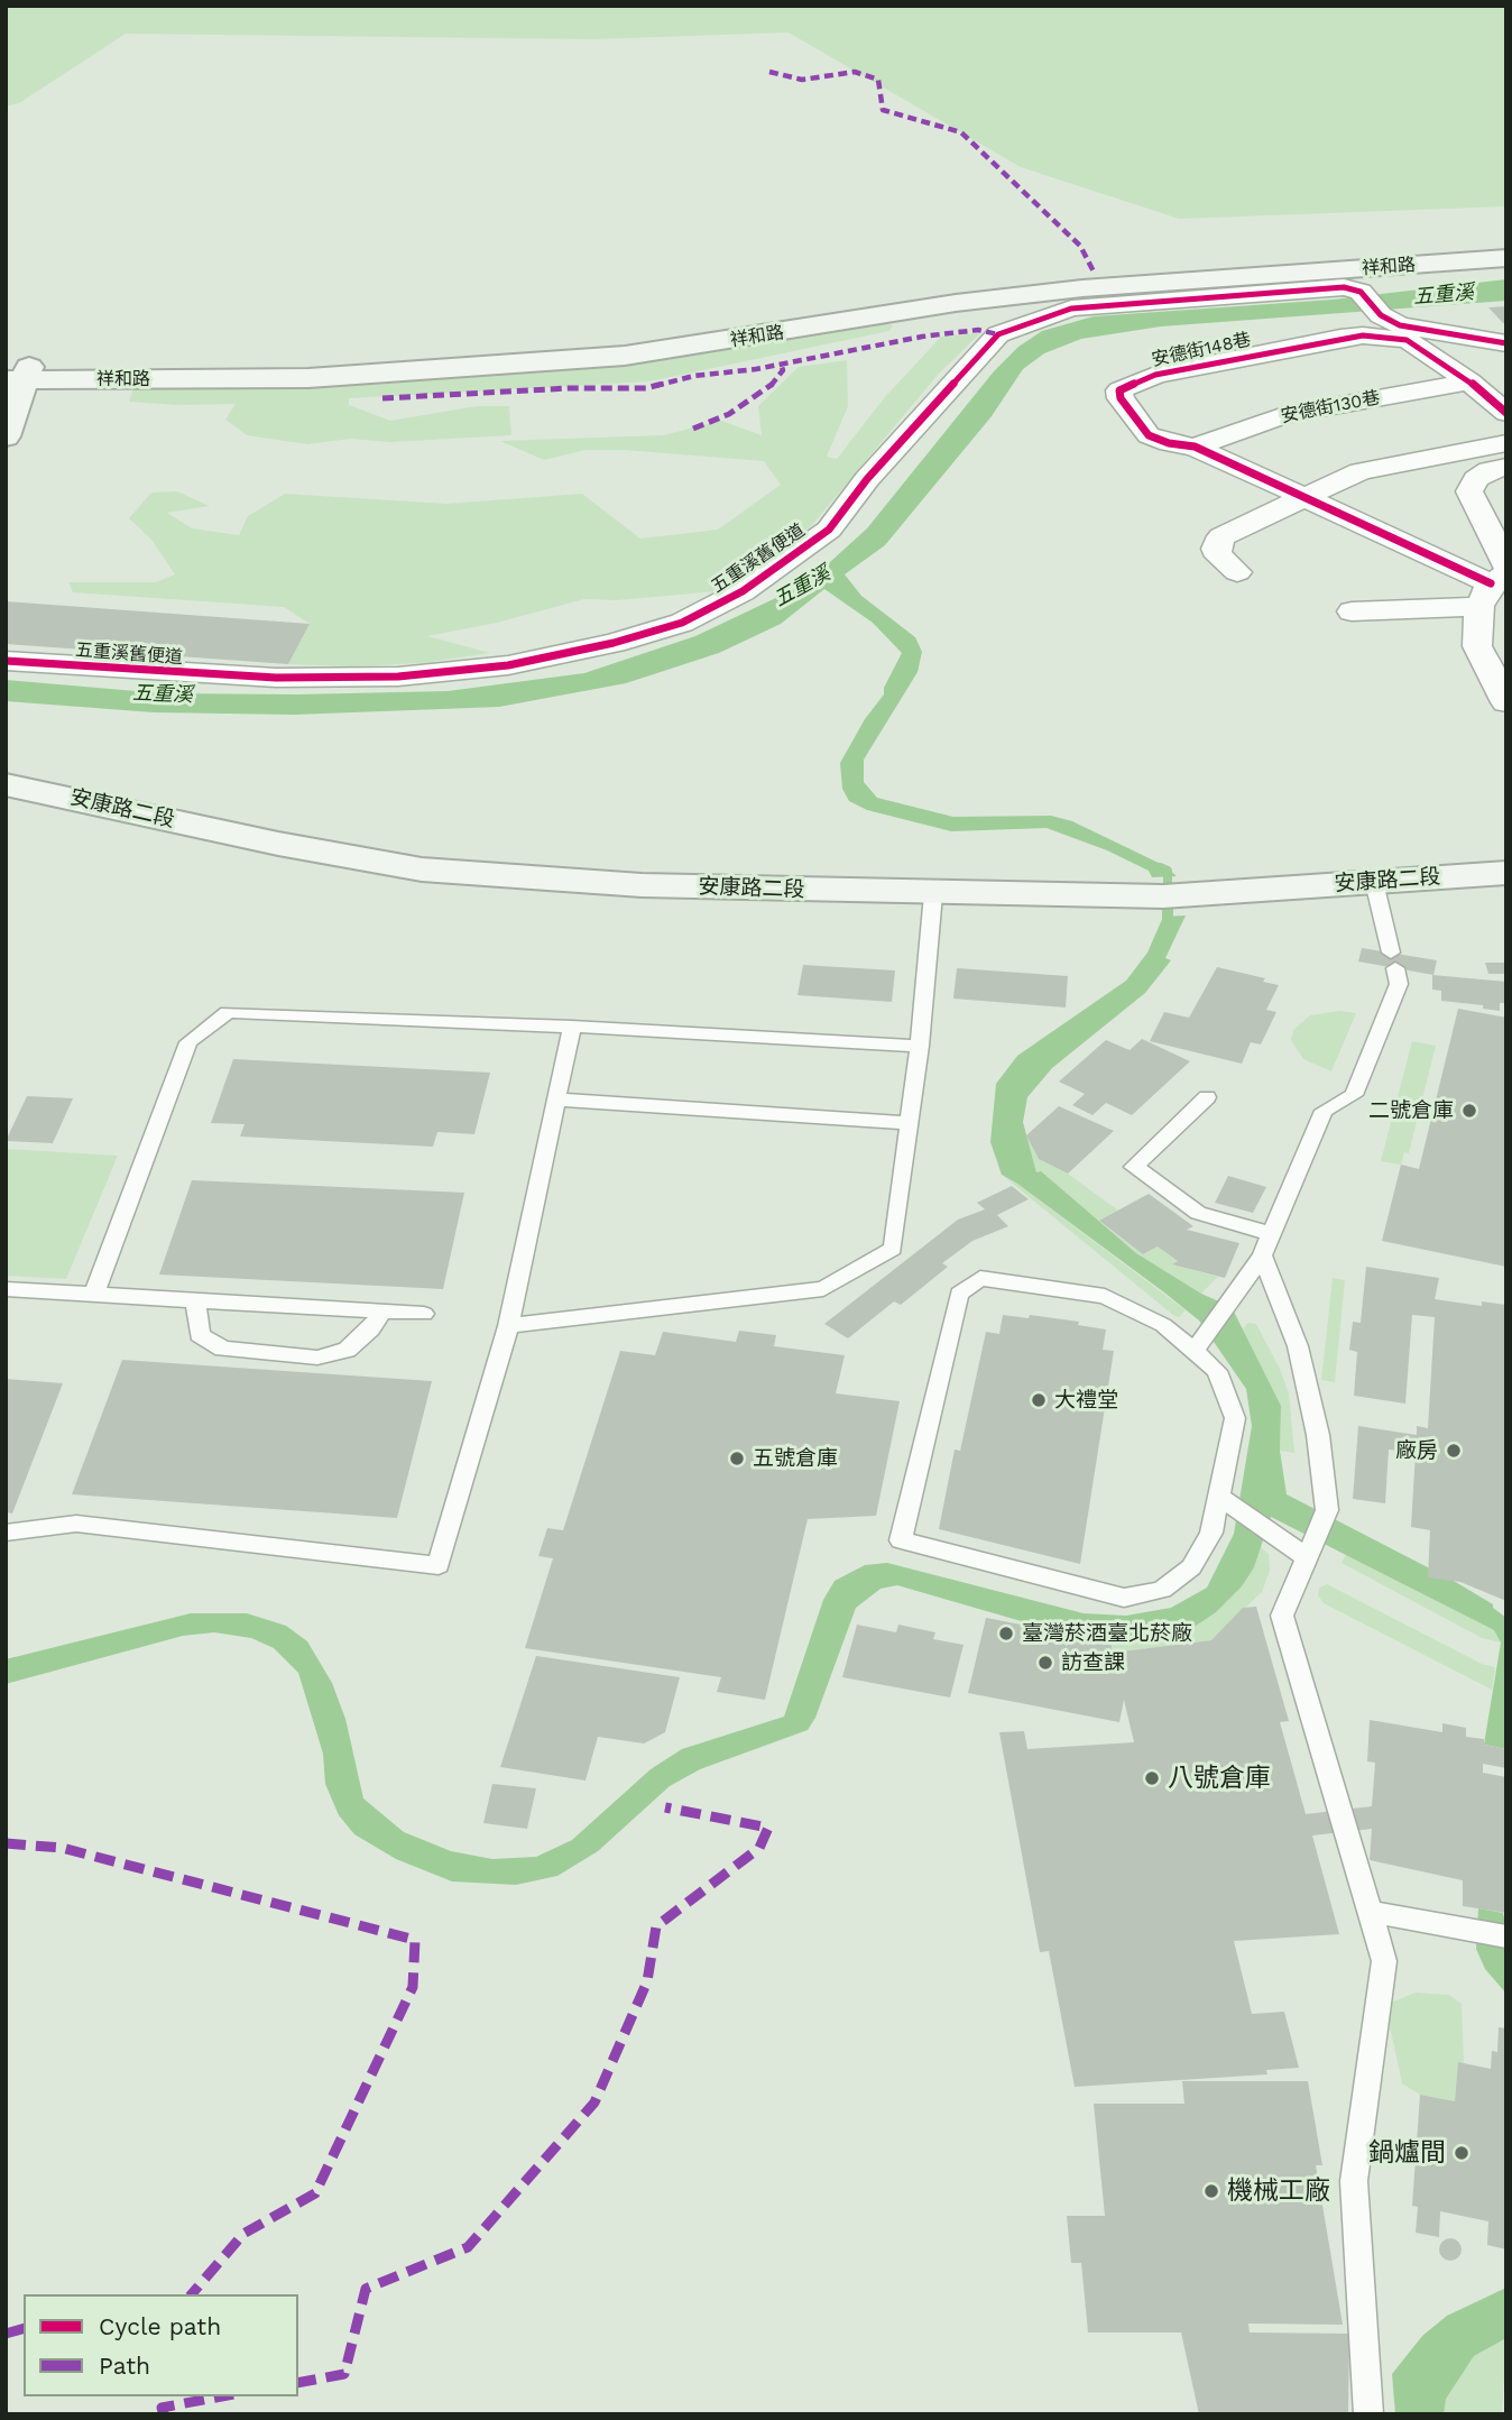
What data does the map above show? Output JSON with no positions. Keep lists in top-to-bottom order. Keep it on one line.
{"streets":{"main road":["祥和路","安康路二段"],"street":["安德街148巷","安德街130巷","五重溪舊便道"]},"crossings":[["安德街148巷","安德街130巷"]],"water":["五重溪"],"places":["二號倉庫","大禮堂","廠房","五號倉庫","臺灣菸酒臺北菸廠","訪查課","八號倉庫","鍋爐間","機械工廠"],"legend":["Cycle path","Path"]}
